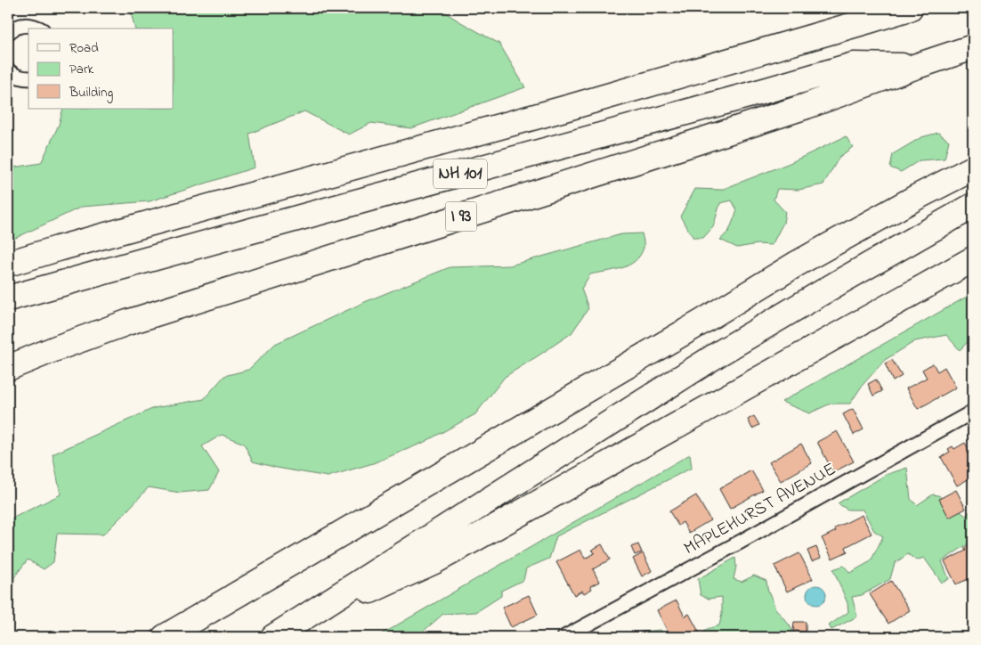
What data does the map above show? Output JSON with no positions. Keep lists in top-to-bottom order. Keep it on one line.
{"streets":{"highway":["NH 101","I 93"],"street":["MAPLEHURST AVENUE"]},"crossings":[["NH 101","I 93"]],"legend":["Road","Park","Building"]}
